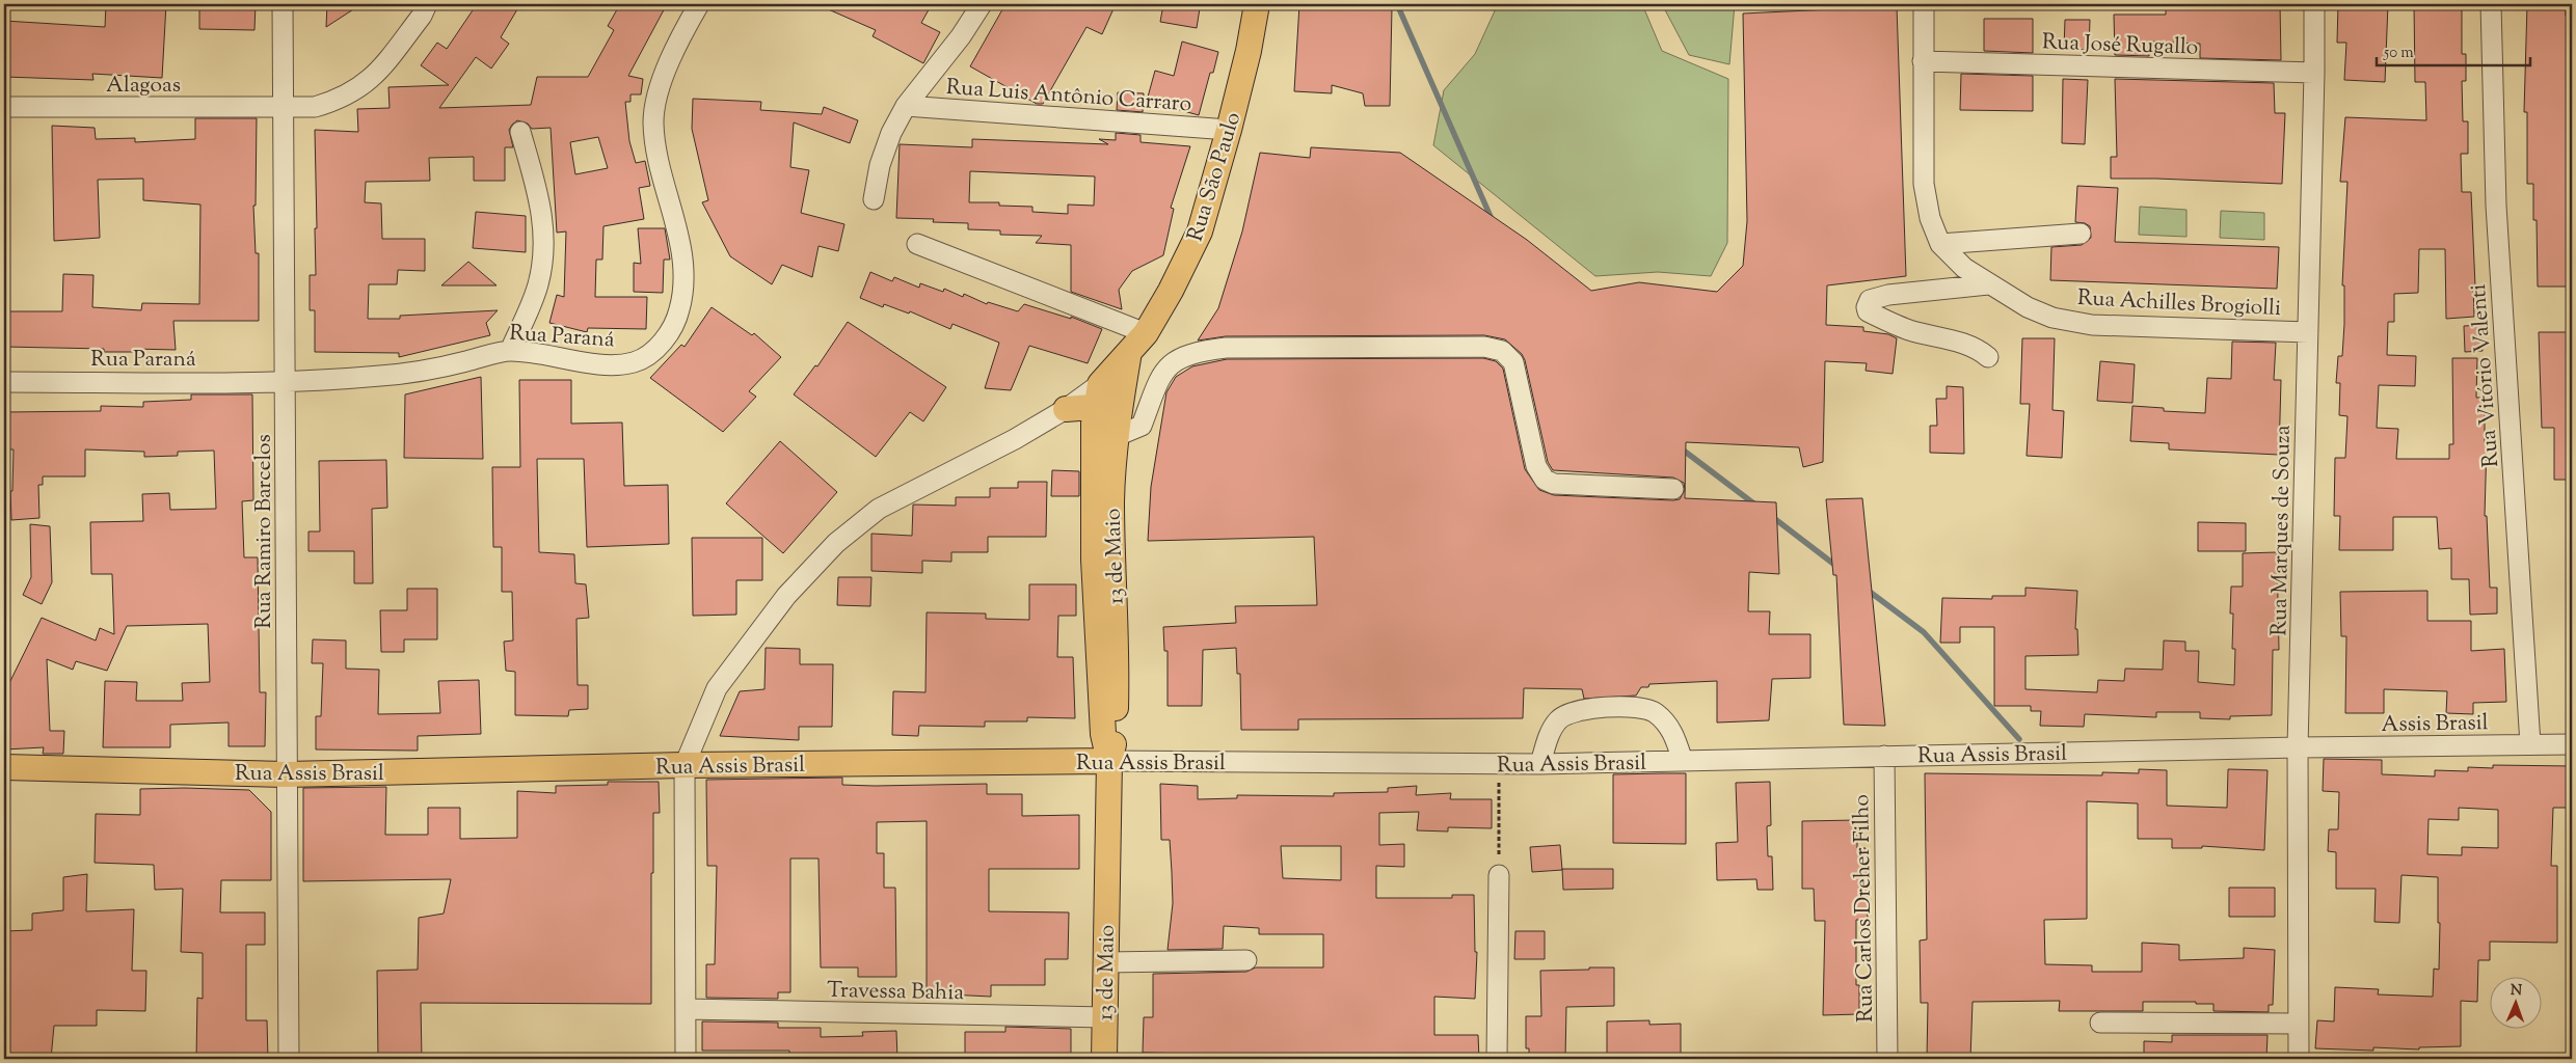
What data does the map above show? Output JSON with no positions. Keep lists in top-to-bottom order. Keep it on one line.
{"streets":{"main road":["Rua São Paulo","13 de Maio","Rua Assis Brasil"],"street":["Rua José Rugallo","Alagoas","Rua Luis Antônio Carraro","Rua Achilles Brogiolli","Rua Paraná","Rua Vitório Valenti","Rua Marques de Souza","Rua Ramiro Barcelos","Assis Brasil","Rua Carlos Dreher Filho","Travessa Bahia"]},"crossings":[["Rua José Rugallo","Rua Achilles Brogiolli"],["Rua José Rugallo","Rua Marques de Souza"],["Alagoas","Rua Ramiro Barcelos"],["Rua Luis Antônio Carraro","Rua São Paulo"],["Rua São Paulo","13 de Maio"],["Rua Achilles Brogiolli","Rua Marques de Souza"],["Rua Paraná","Rua Ramiro Barcelos"],["Rua Vitório Valenti","Assis Brasil"],["Rua Marques de Souza","Assis Brasil"],["Rua Marques de Souza","Rua Assis Brasil"],["Rua Ramiro Barcelos","Rua Assis Brasil"],["13 de Maio","Rua Assis Brasil"],["13 de Maio","Travessa Bahia"],["Assis Brasil","Rua Assis Brasil"],["Rua Assis Brasil","Rua Carlos Dreher Filho"]],"scale_bar":"50 m","north":"top"}
